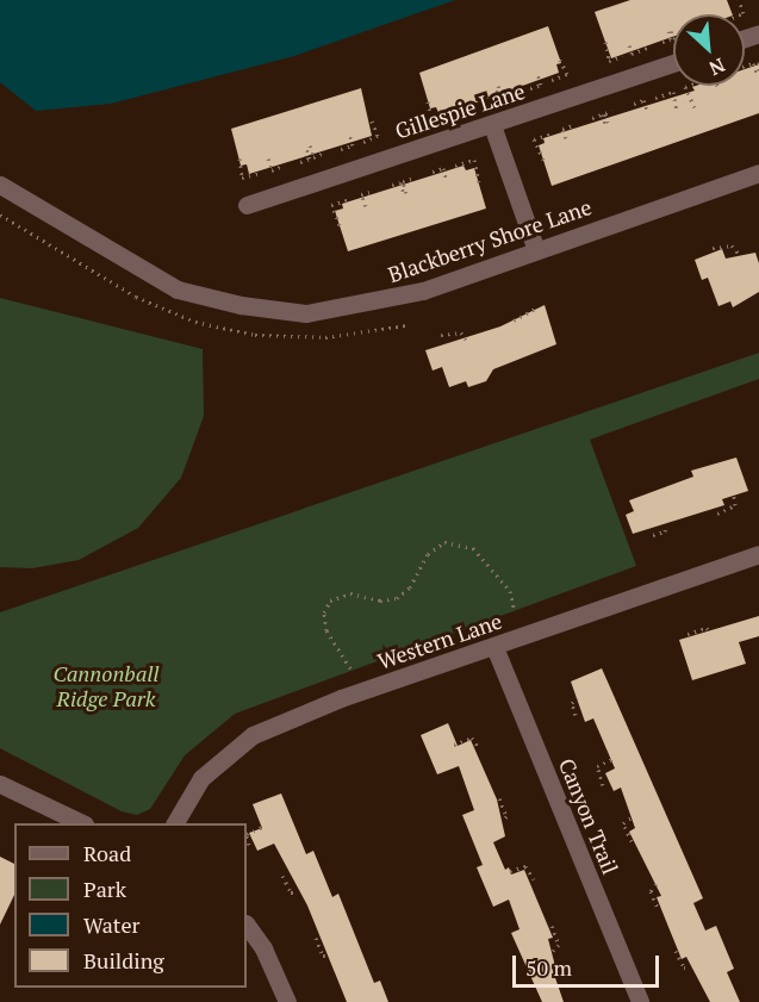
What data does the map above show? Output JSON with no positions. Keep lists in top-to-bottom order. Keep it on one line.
{"streets":{"street":["Gillespie Lane","Blackberry Shore Lane","Western Lane","Canyon Trail"]},"crossings":[["Western Lane","Canyon Trail"]],"parks":["Cannonball Ridge Park"],"legend":["Road","Park","Water","Building"],"scale_bar":"50 m","north":"bottom right"}
